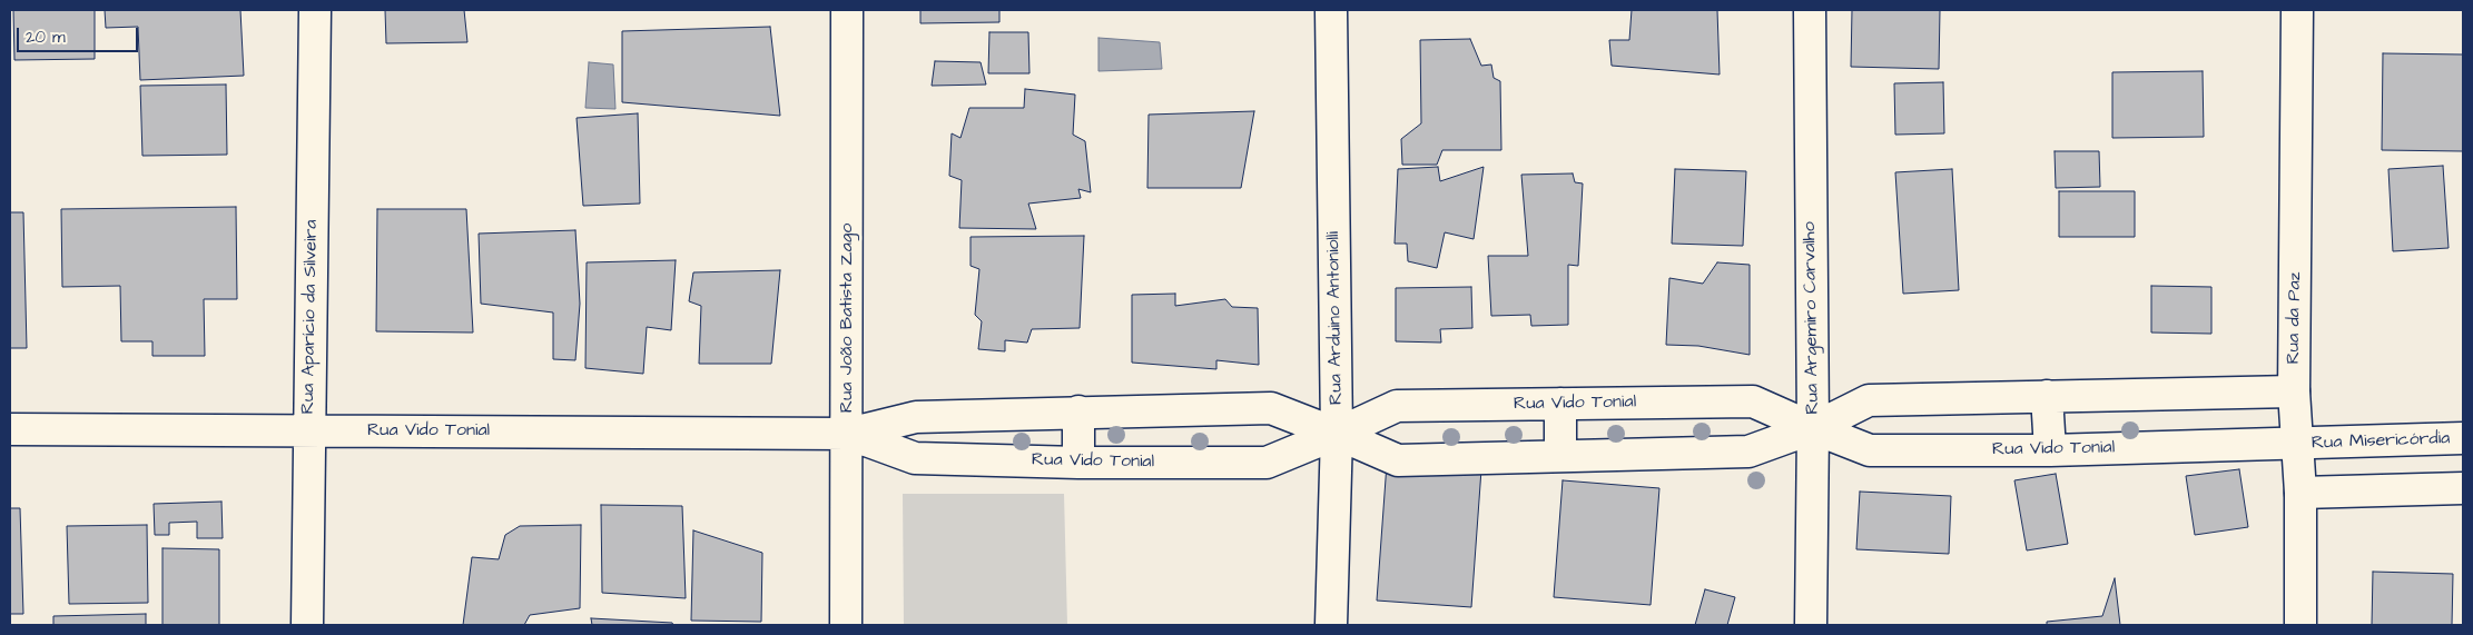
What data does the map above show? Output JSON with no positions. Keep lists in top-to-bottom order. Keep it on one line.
{"streets":{"street":["Rua Aparício da Silveira","Rua João Batista Zago","Rua Arduino Antoniolli","Rua Argemiro Carvalho","Rua da Paz","Rua Vido Tonial","Rua Misericórdia"]},"crossings":[["Rua Aparício da Silveira","Rua Vido Tonial"],["Rua João Batista Zago","Rua Vido Tonial"],["Rua Arduino Antoniolli","Rua Vido Tonial"],["Rua Argemiro Carvalho","Rua Vido Tonial"],["Rua da Paz","Rua Vido Tonial"],["Rua da Paz","Rua Misericórdia"],["Rua Vido Tonial","Rua Misericórdia"]],"scale_bar":"20 m"}
